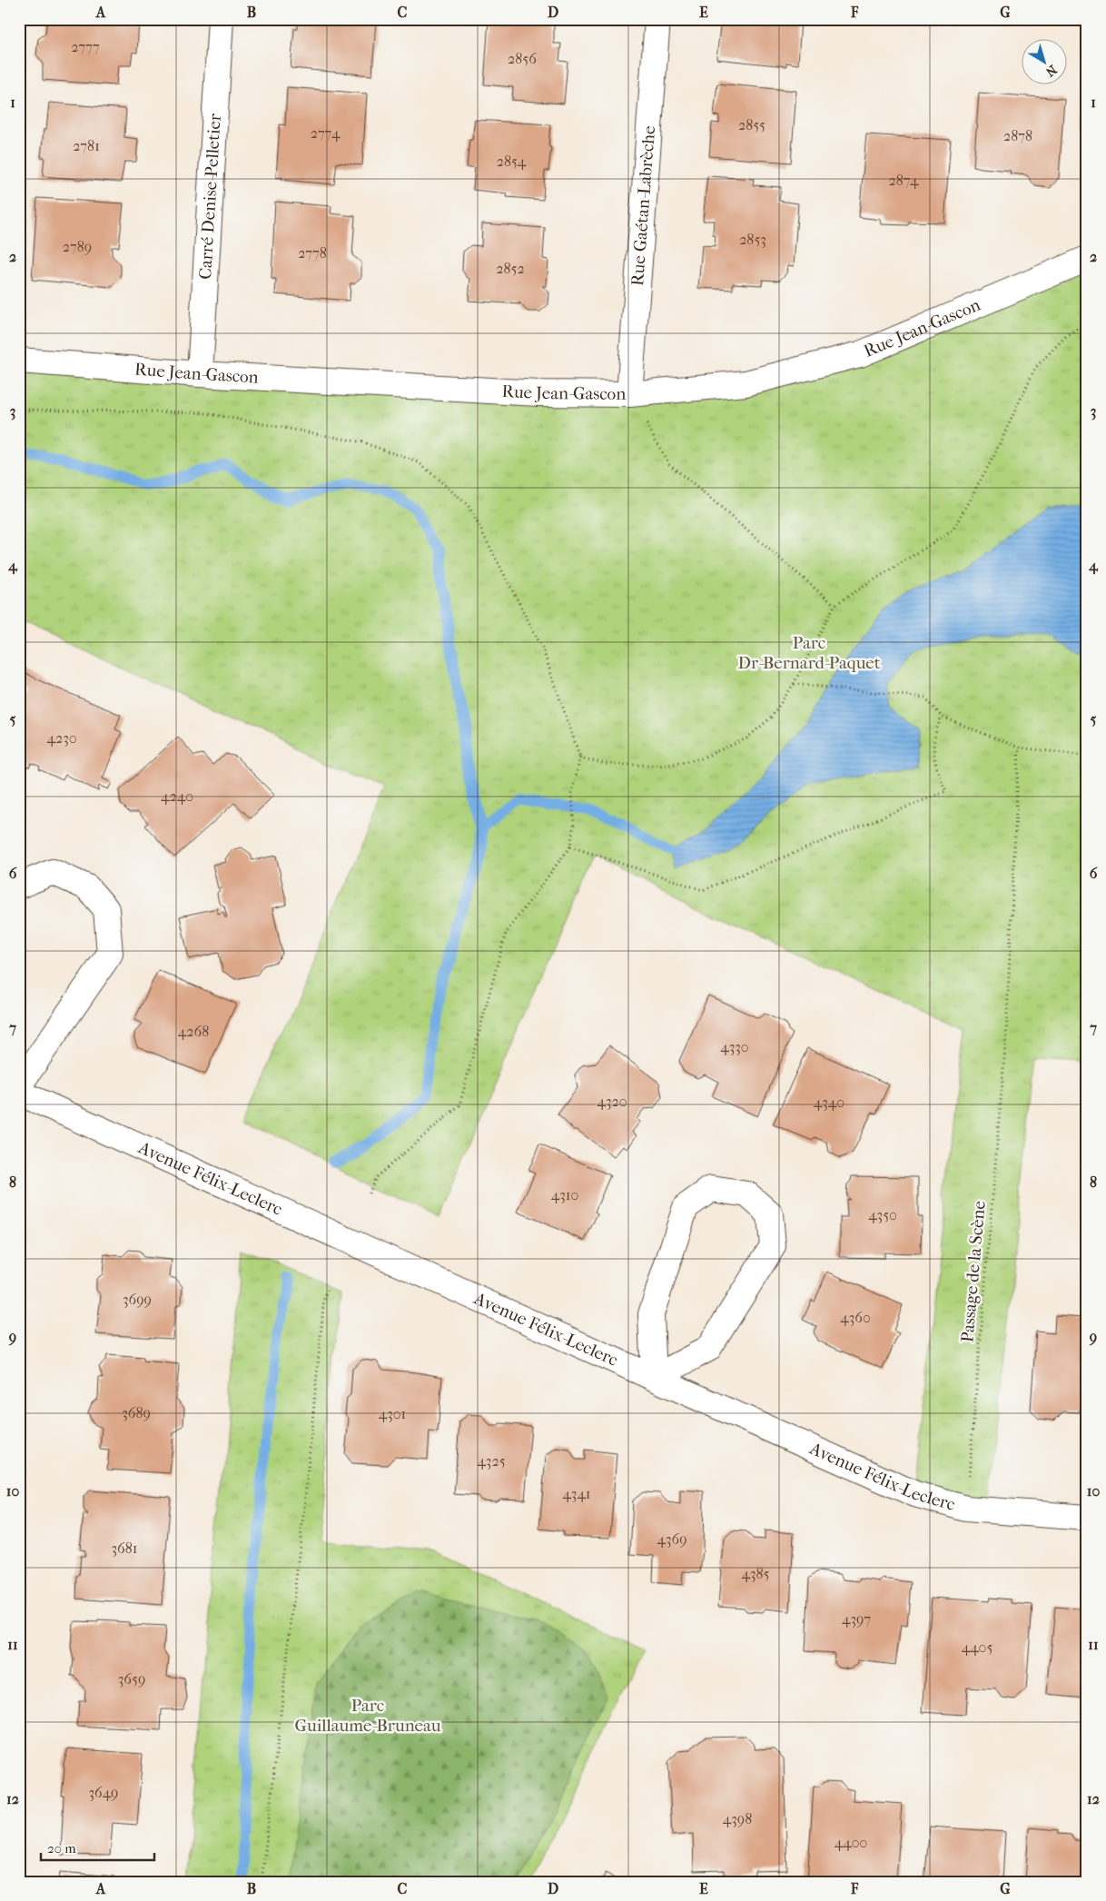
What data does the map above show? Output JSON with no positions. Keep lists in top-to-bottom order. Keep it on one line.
{"streets":{"street":["Carré Denise-Pelletier","Rue Gaétan-Labrèche","Rue Jean-Gascon","Avenue Félix-Leclerc"],"path":["Passage de la Scène"]},"crossings":[["Carré Denise-Pelletier","Rue Jean-Gascon"],["Rue Gaétan-Labrèche","Rue Jean-Gascon"],["Avenue Félix-Leclerc","Passage de la Scène"]],"parks":["Parc Dr-Bernard-Paquet","Parc Guillaume-Bruneau"],"house_numbers":["2777","2856","2855","2774","2878","2781","2854","2874","2853","2789","2778","2852","4230","4240","4268","4330","4320","4340","4310","4350","3699","4360","3689","4301","4325","4341","4369","3681","4385","4397","4405","3659","3649","4398","4400"],"scale_bar":"20 m","north":"bottom right","grid":{"columns":["A","B","C","D","E","F","G"],"rows":["1","2","3","4","5","6","7","8","9","10","11","12"]}}
